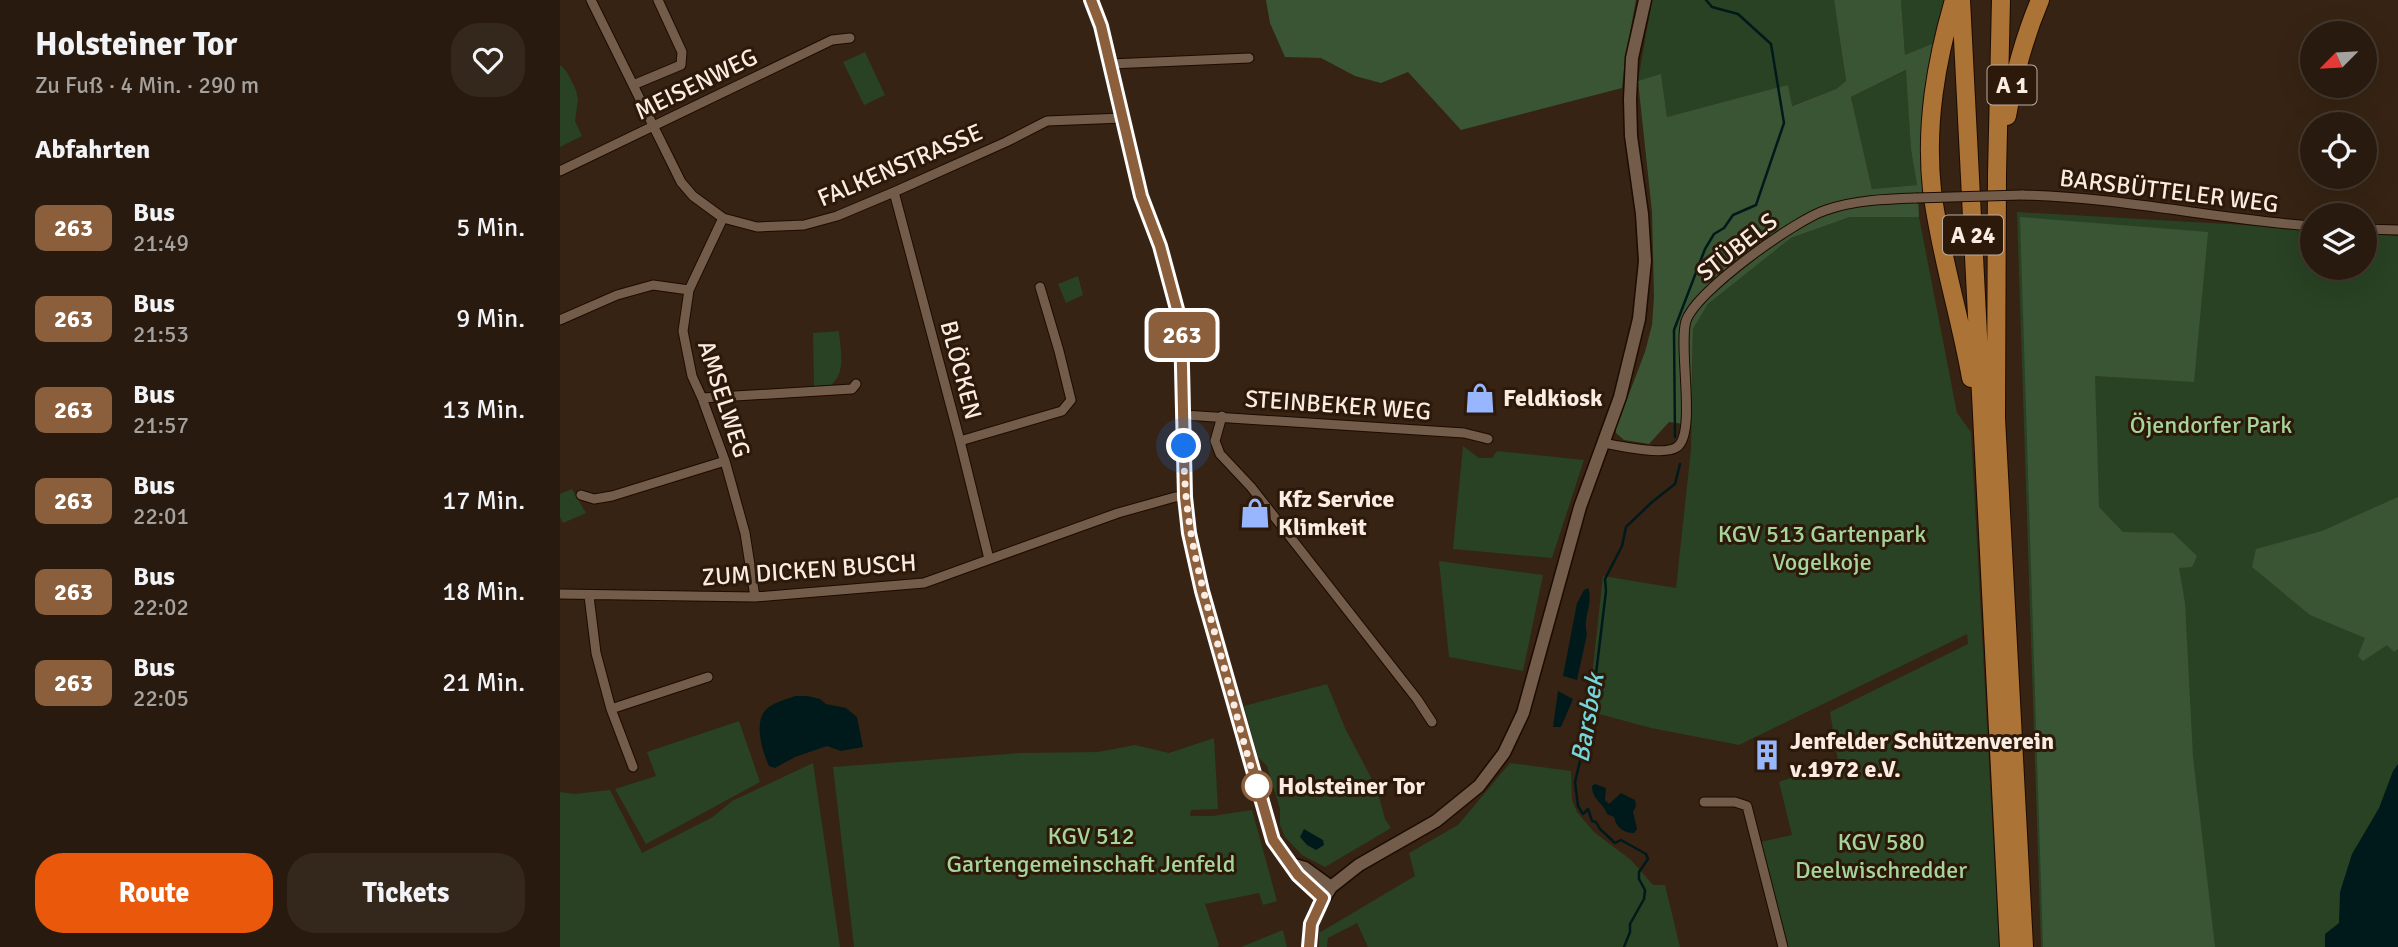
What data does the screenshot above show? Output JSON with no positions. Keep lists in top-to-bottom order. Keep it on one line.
{"streets":{"highway":["A 1","A 24"],"street":["MEISENWEG","FALKENSTRASSE","BARSBÜTTELER WEG","STÜBELS","BLÖCKEN","AMSELWEG","STEINBEKER WEG","ZUM DICKEN BUSCH"]},"crossings":[["MEISENWEG","FALKENSTRASSE"],["A 1","A 24"],["FALKENSTRASSE","BLÖCKEN"],["FALKENSTRASSE","AMSELWEG"],["BARSBÜTTELER WEG","STÜBELS"],["BLÖCKEN","ZUM DICKEN BUSCH"],["AMSELWEG","ZUM DICKEN BUSCH"]],"water":["Barsbek"],"parks":["Öjendorfer Park","KGV 513 Gartenpark Vogelkoje","KGV 512 Gartengemeinschaft Jenfeld","KGV 580 Deelwischredder"],"places":{"shop":["Feldkiosk","Kfz Service Klimkeit"],"building":["Jenfelder Schützenverein v.1972 e.V."],"other":["Holsteiner Tor"]},"lines":["bus line 263"],"north":"bottom left","page":{"heading":[["Holsteiner Tor","Zu Fuß · 4 Min. · 290 m"],"Abfahrten"],"on_map":"263","list":[{"mark":"263","name":"Bus","note":"21:49","value":"5 Min."},{"mark":"263","name":"Bus","note":"21:53","value":"9 Min."},{"mark":"263","name":"Bus","note":"21:57","value":"13 Min."},{"mark":"263","name":"Bus","note":"22:01","value":"17 Min."},{"mark":"263","name":"Bus","note":"22:02","value":"18 Min."},{"mark":"263","name":"Bus","note":"22:05","value":"21 Min."}],"buttons":["Route","Tickets"]}}
